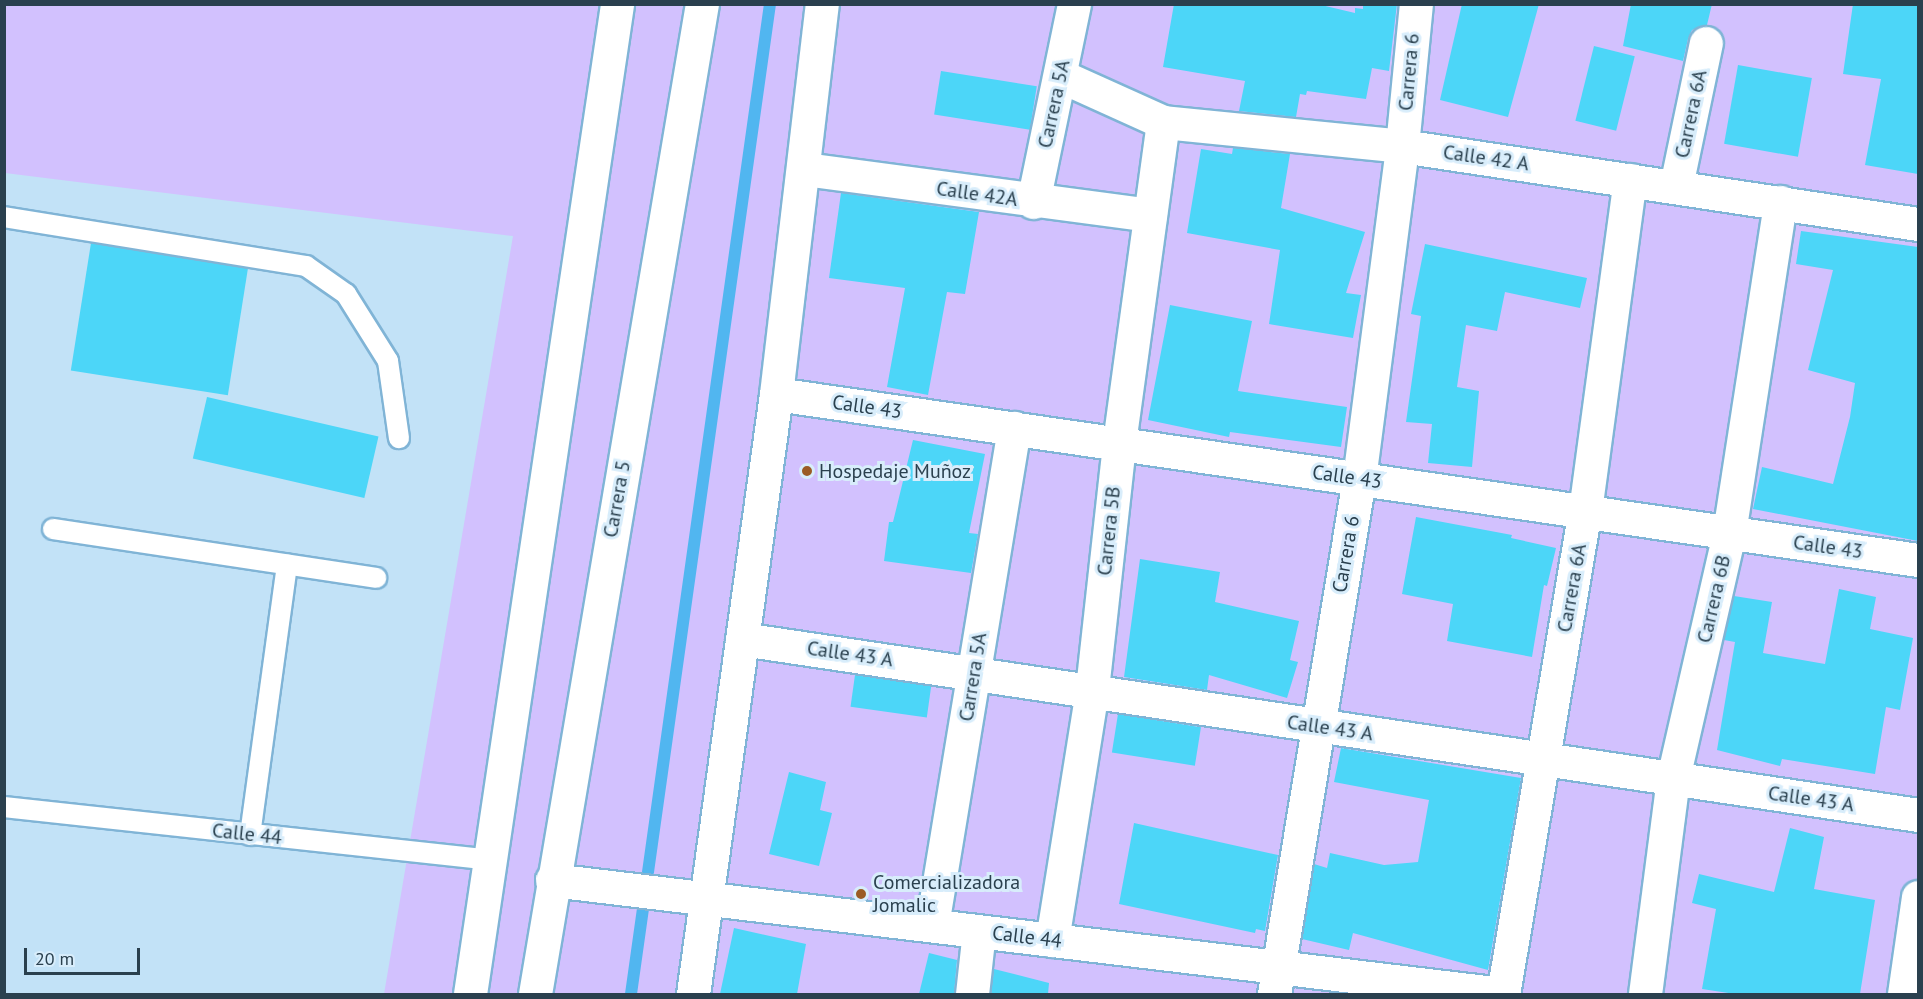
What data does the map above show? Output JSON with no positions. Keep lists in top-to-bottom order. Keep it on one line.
{"streets":{"street":["Carrera 6","Carrera 5A","Carrera 6A","Calle 42 A","Calle 42A","Calle 43","Carrera 5","Carrera 5B","Carrera 6B","Calle 43 A","Calle 44"]},"crossings":[["Carrera 6","Calle 42 A"],["Carrera 6","Calle 43"],["Carrera 6","Calle 43 A"],["Carrera 6","Calle 44"],["Carrera 5A","Calle 42 A"],["Carrera 5A","Calle 42A"],["Carrera 5A","Calle 43"],["Carrera 5A","Calle 43 A"],["Carrera 5A","Calle 44"],["Carrera 6A","Calle 42 A"],["Carrera 6A","Calle 43"],["Carrera 6A","Calle 43 A"],["Carrera 6A","Calle 44"],["Calle 42 A","Carrera 5B"],["Calle 42 A","Carrera 6B"],["Calle 42A","Carrera 5B"],["Calle 43","Carrera 5B"],["Calle 43","Carrera 6B"],["Carrera 5","Calle 44"],["Carrera 5B","Calle 43 A"],["Carrera 5B","Calle 44"],["Carrera 6B","Calle 43 A"]],"places":["Hospedaje Muñoz","Comercializadora Jomalic"],"scale_bar":"20 m"}
